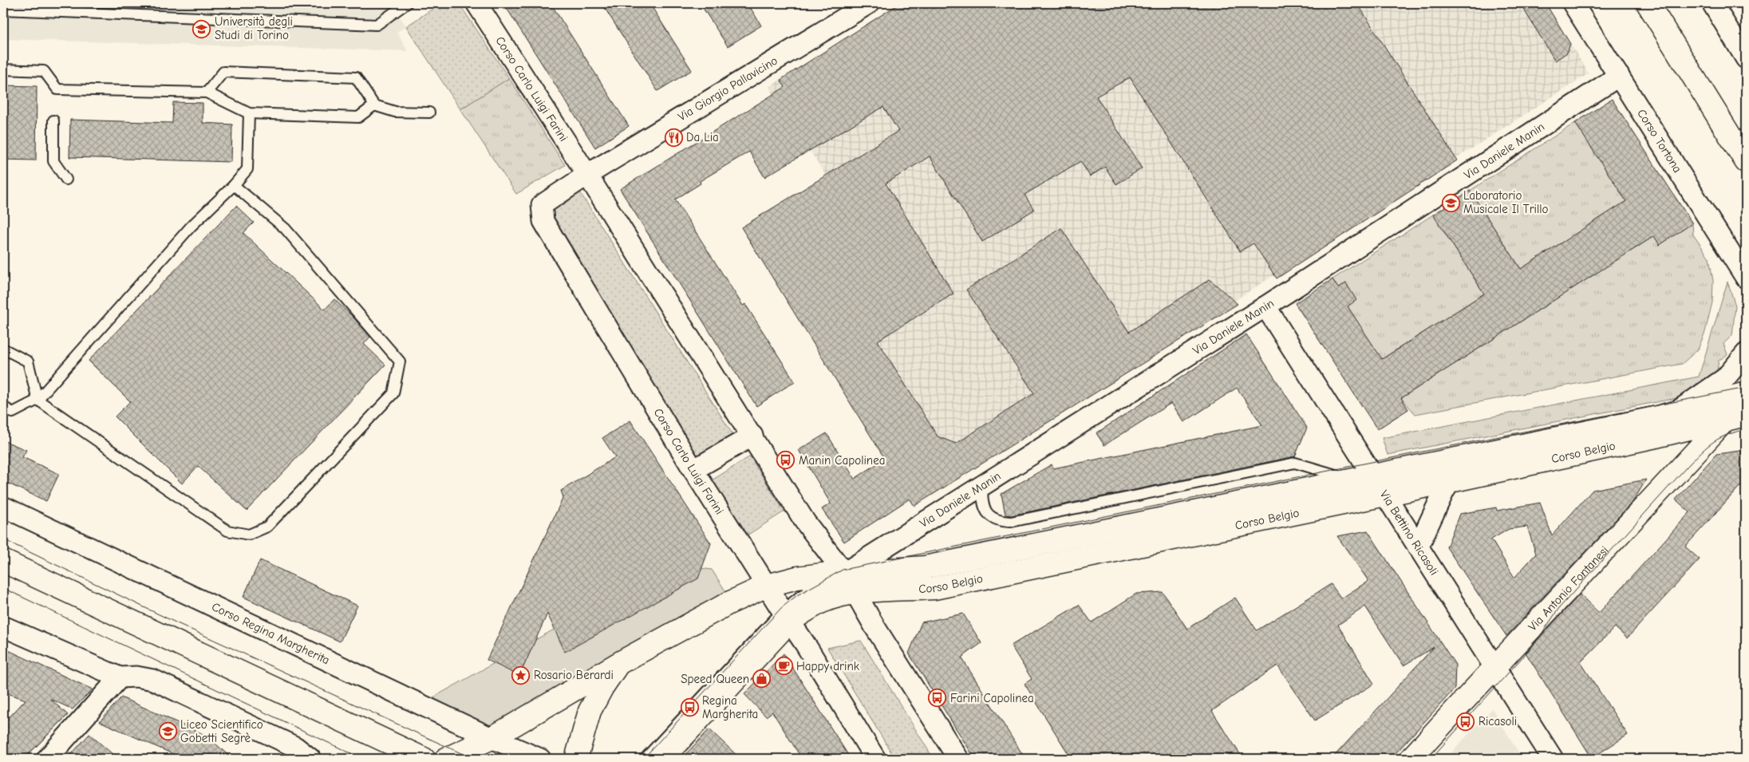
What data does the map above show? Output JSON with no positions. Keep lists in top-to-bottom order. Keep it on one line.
{"streets":{"main road":["Corso Belgio","Via Antonio Fontanesi"],"street":["Corso Carlo Luigi Farini","Via Giorgio Pallavicino","Corso Tortona","Via Daniele Manin","Via Bettino Ricasoli","Corso Regina Margherita"]},"crossings":[["Corso Carlo Luigi Farini","Via Giorgio Pallavicino"],["Corso Carlo Luigi Farini","Via Daniele Manin"],["Corso Carlo Luigi Farini","Corso Belgio"],["Corso Tortona","Via Daniele Manin"],["Via Daniele Manin","Corso Belgio"],["Via Daniele Manin","Via Bettino Ricasoli"],["Corso Belgio","Via Bettino Ricasoli"],["Corso Belgio","Via Antonio Fontanesi"],["Corso Belgio","Corso Regina Margherita"],["Via Bettino Ricasoli","Via Antonio Fontanesi"]],"places":{"school or university":["Università degli Studi di Torino","Laboratorio Musicale Il Trillo","Liceo Scientifico Gobetti Segrè"],"restaurant":["Da Lia"],"bus stop":["Manin Capolinea","Farini Capolinea","Regina Margherita","Ricasoli"],"cafe":["Happy drink"],"place":["Rosario Berardi"],"shop":["Speed Queen"]}}
